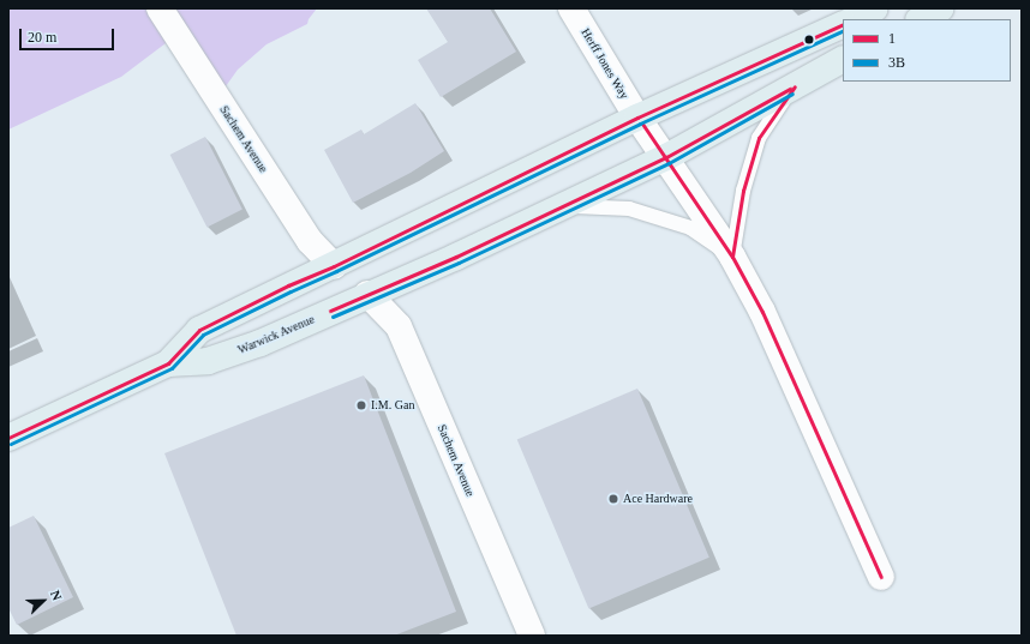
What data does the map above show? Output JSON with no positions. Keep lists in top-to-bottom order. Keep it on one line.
{"streets":{"main road":["Warwick Avenue"],"street":["Herff Jones Way","Sachem Avenue"]},"crossings":[["Herff Jones Way","Warwick Avenue"],["Sachem Avenue","Warwick Avenue"]],"places":["I.M. Gan","Ace Hardware"],"lines":["transit line 1","transit line 3B"],"legend":["1","3B"],"scale_bar":"20 m","north":"top right"}
